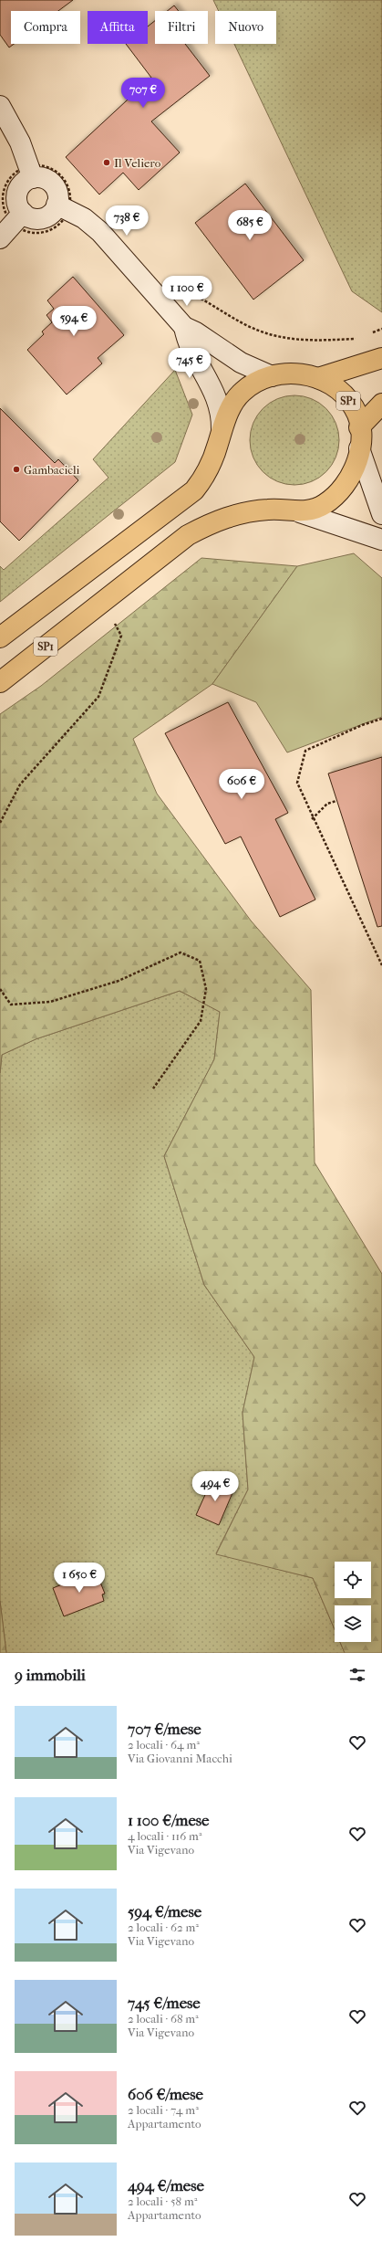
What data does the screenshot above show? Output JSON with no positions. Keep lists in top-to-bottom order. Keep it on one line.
{"streets":{"main road":["SP1"]},"places":["Il Veliero","Gambacicli"],"page":{"chip":["Compra","Affitta","Filtri","Nuovo"],"price":["707 €","738 €","685 €","1 100 €","594 €","745 €","606 €","494 €","1 650 €"],"heading":"9 immobili","list":[{"name":"707 €/mese","note":"2 locali · 64 m² · Via Giovanni Macchi"},{"name":"1 100 €/mese","note":"4 locali · 116 m² · Via Vigevano"},{"name":"594 €/mese","note":"2 locali · 62 m² · Via Vigevano"},{"name":"745 €/mese","note":"2 locali · 68 m² · Via Vigevano"},{"name":"606 €/mese","note":"2 locali · 74 m² · Appartamento"},{"name":"494 €/mese","note":"2 locali · 58 m² · Appartamento"}]}}
